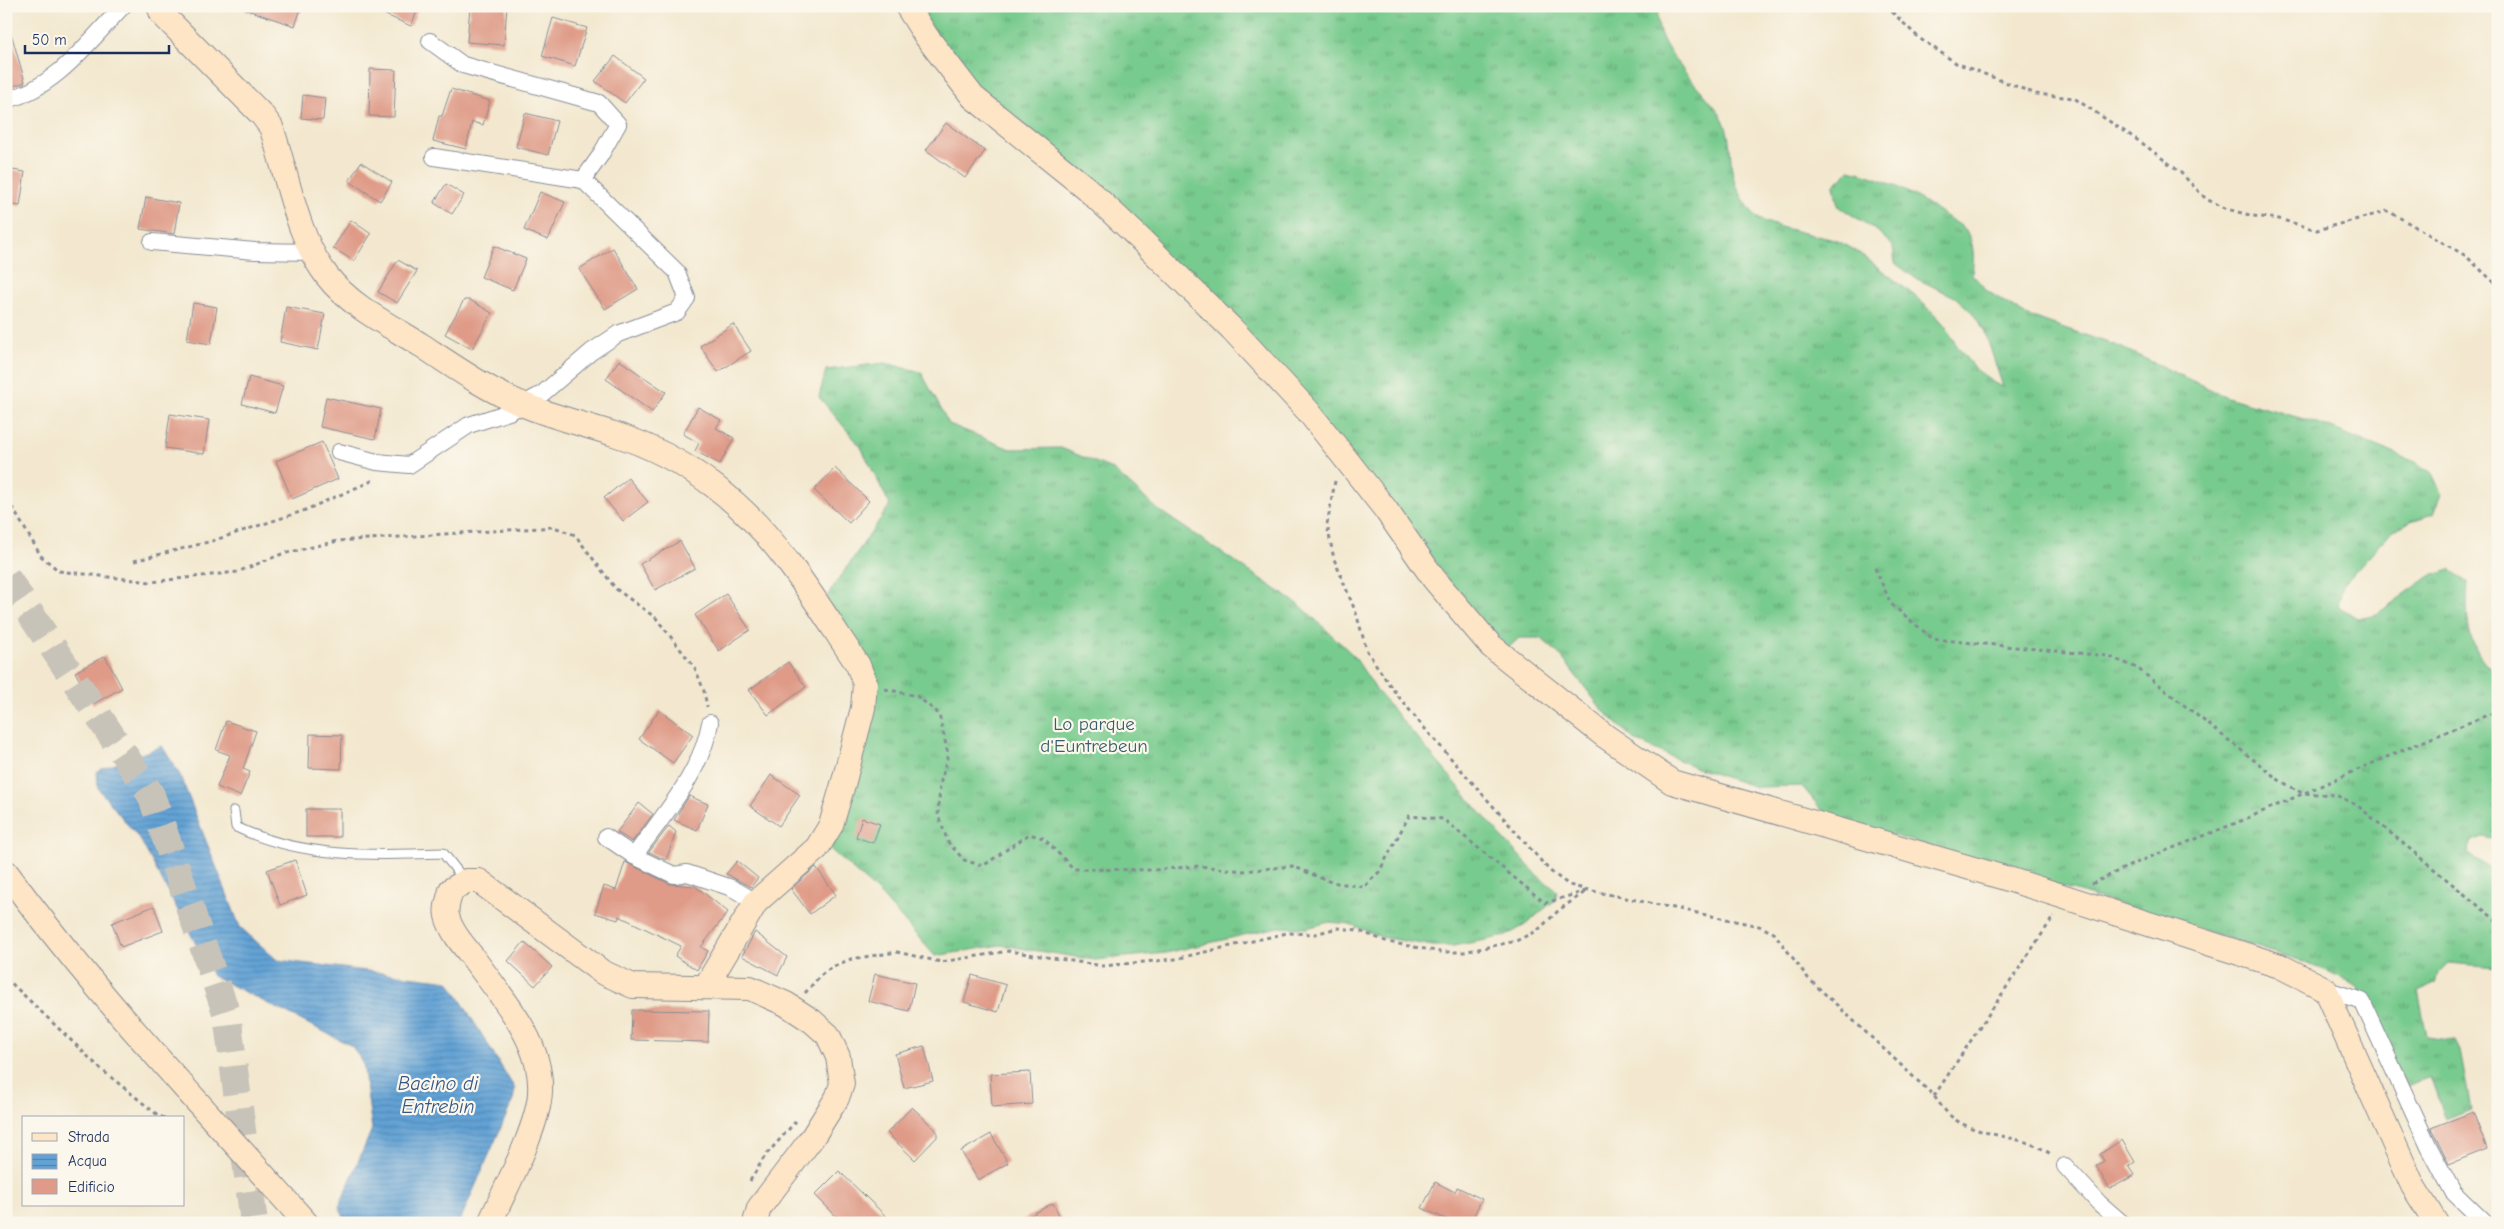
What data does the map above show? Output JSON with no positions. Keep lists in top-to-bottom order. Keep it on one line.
{"water":["Bacino di Entrebin"],"parks":["Lo parque d'Euntrebeun"],"legend":["Strada","Acqua","Edificio"],"scale_bar":"50 m"}
